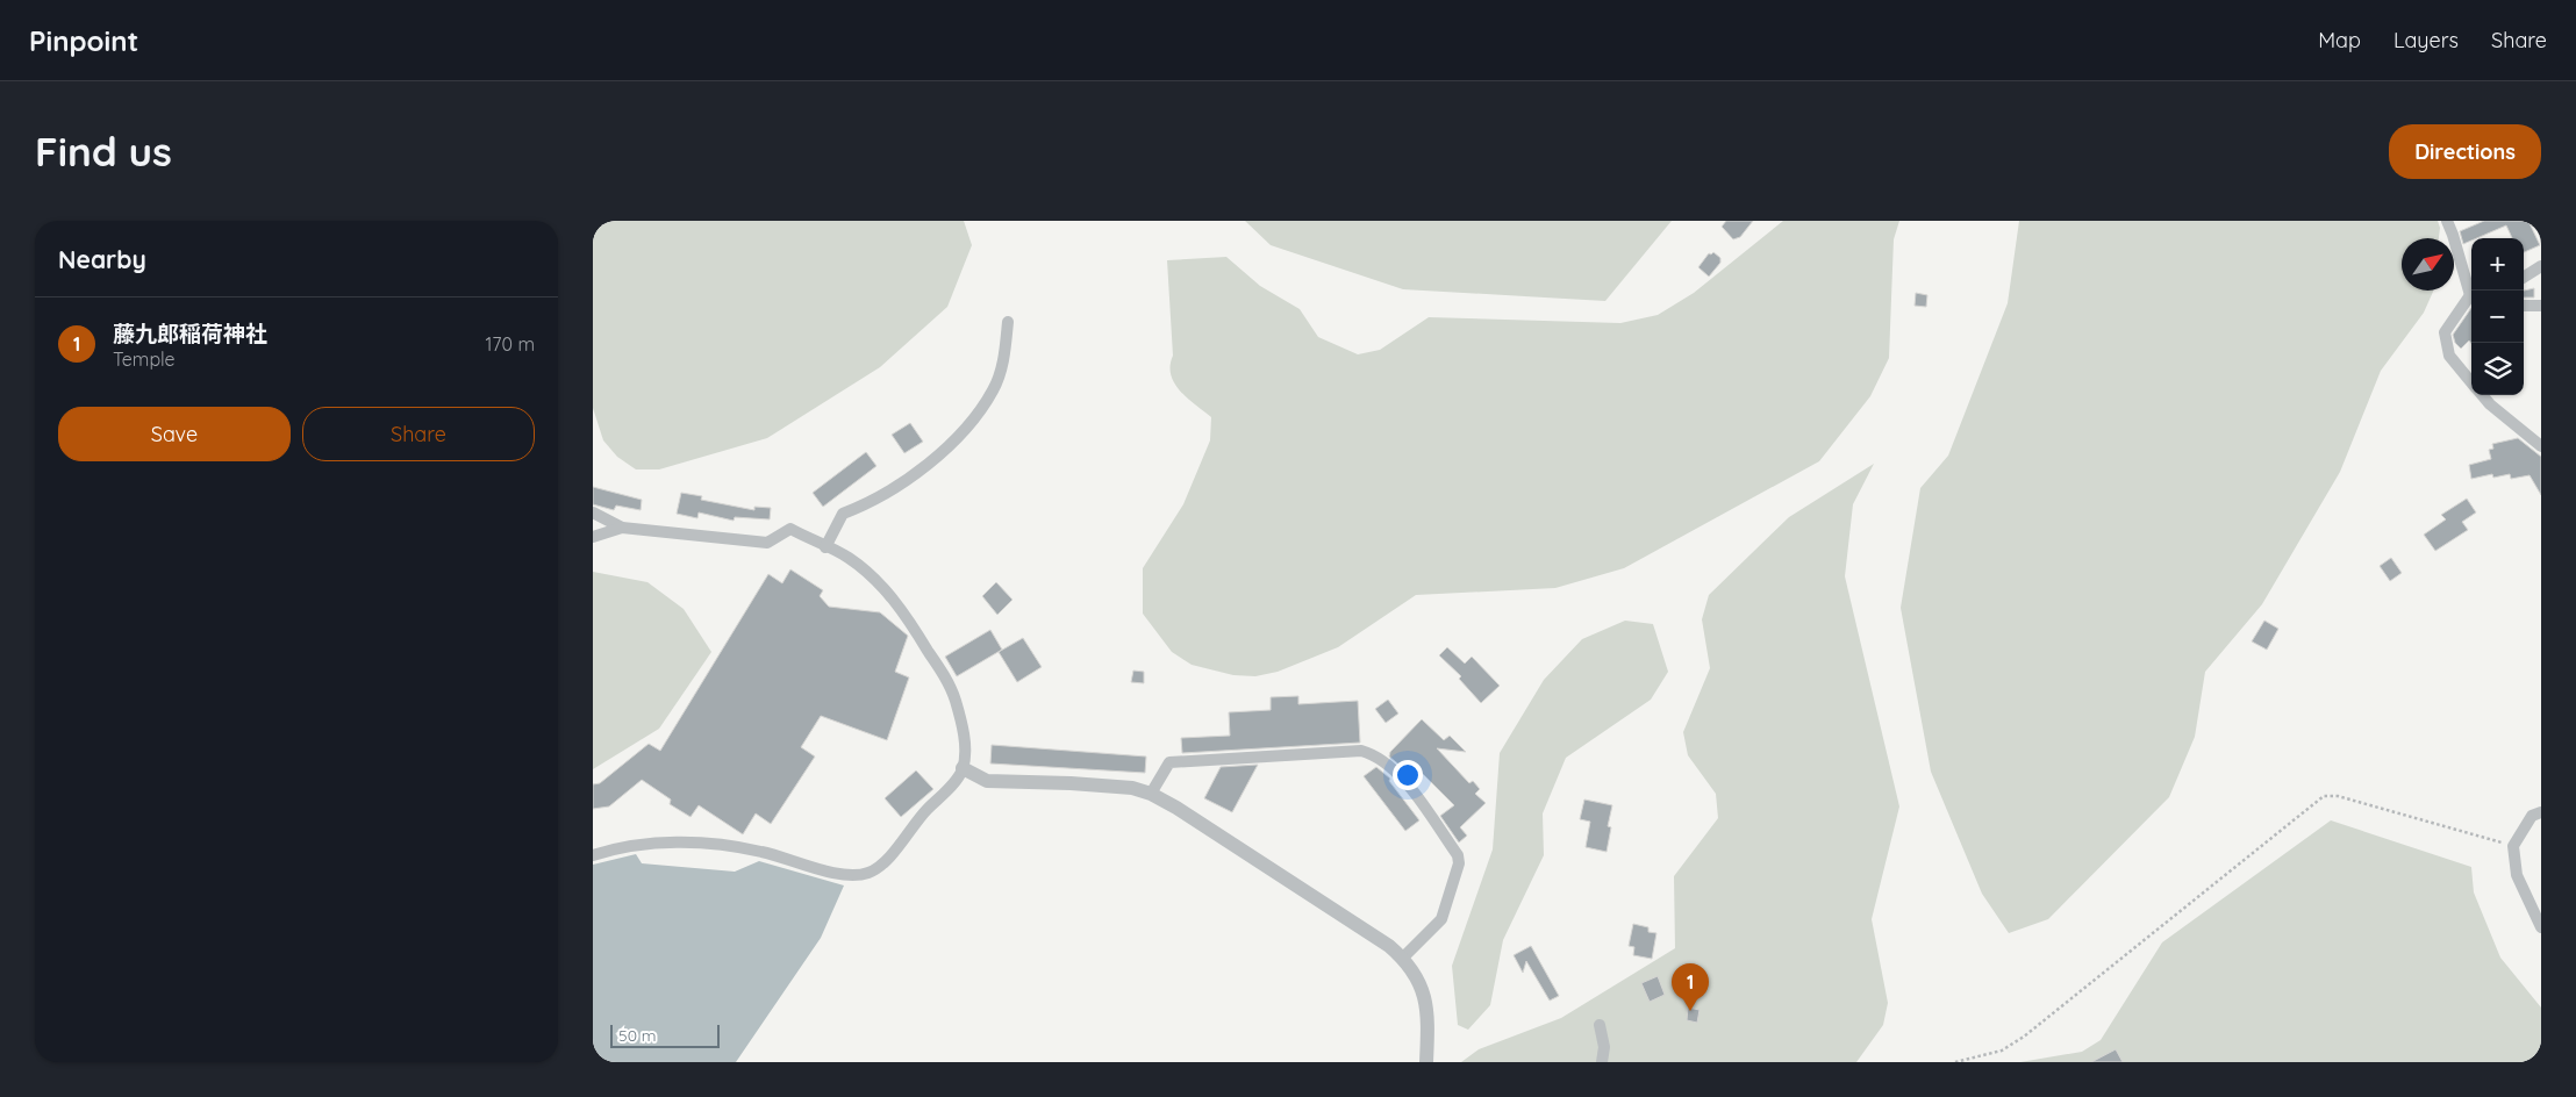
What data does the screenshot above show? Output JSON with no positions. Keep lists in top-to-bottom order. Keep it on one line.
{"scale_bar":"50 m","north":"top right","page":{"header":"Pinpoint","nav":["Map","Layers","Share"],"buttons":["Directions",["Save","Share"]],"title":"Find us","heading":"Nearby","map_buttons":["+","−"],"list":[{"mark":"1","name":"藤九郎稲荷神社","note":"Temple","value":"170 m"}],"pins":"1","scale":"50 m"}}
